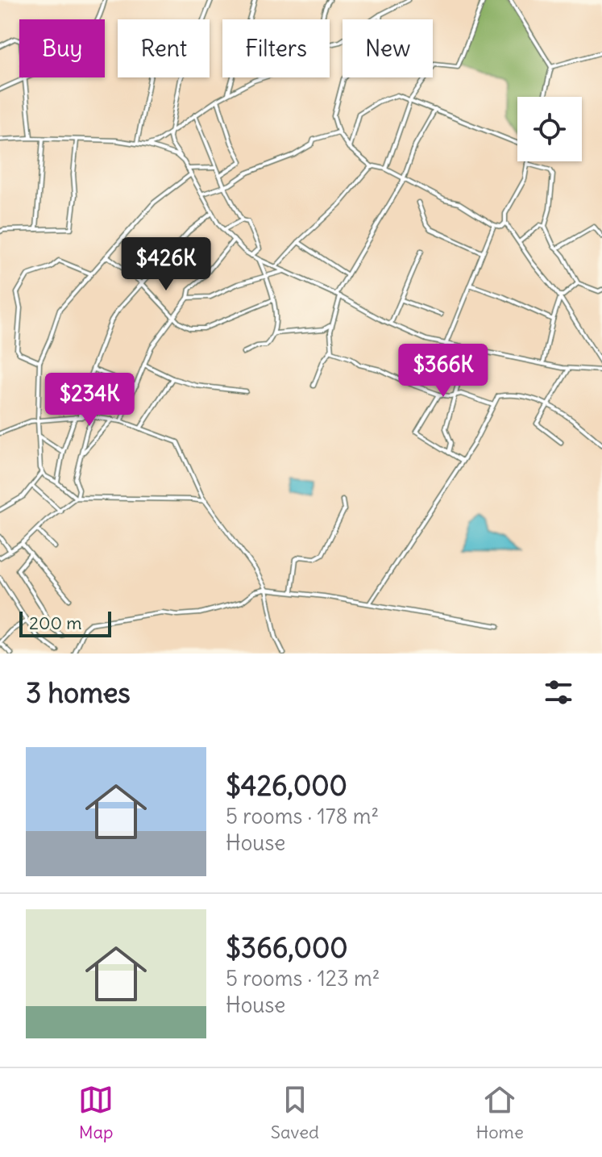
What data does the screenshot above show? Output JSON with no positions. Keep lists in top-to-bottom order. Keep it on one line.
{"scale_bar":"200 m","page":{"chip":["Buy","Rent","Filters","New"],"price":["$426K","$366K","$234K"],"scale":"200 m","heading":"3 homes","list":[{"name":"$426,000","note":"5 rooms · 178 m² · House"},{"name":"$366,000","note":"5 rooms · 123 m² · House"}],"tabs":["Map","Saved","Home"]}}
